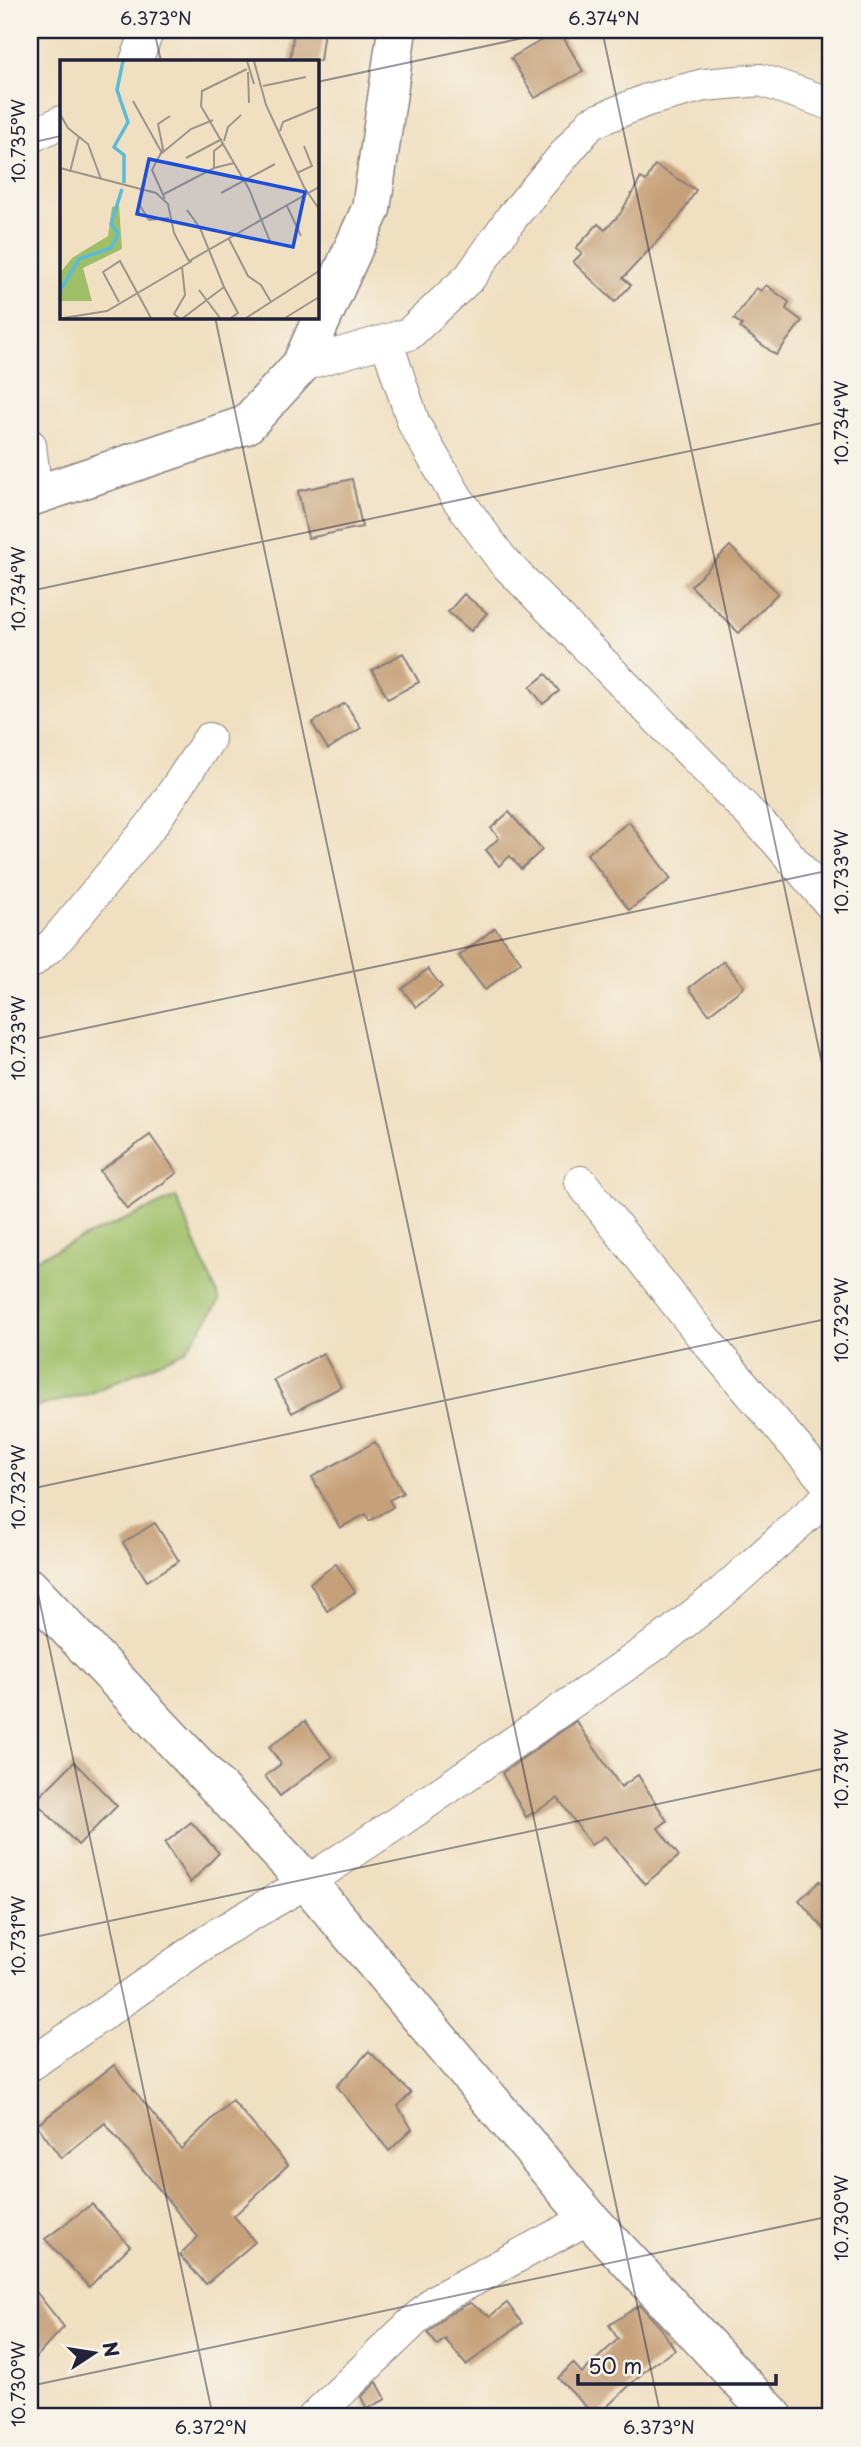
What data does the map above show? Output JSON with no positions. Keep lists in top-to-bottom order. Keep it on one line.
{"scale_bar":"50 m","north":"right","coordinates":["6.373°N","6.374°N","10.735°W","10.734°W","10.733°W","10.732°W","10.731°W","10.730°W","6.372°N"]}
